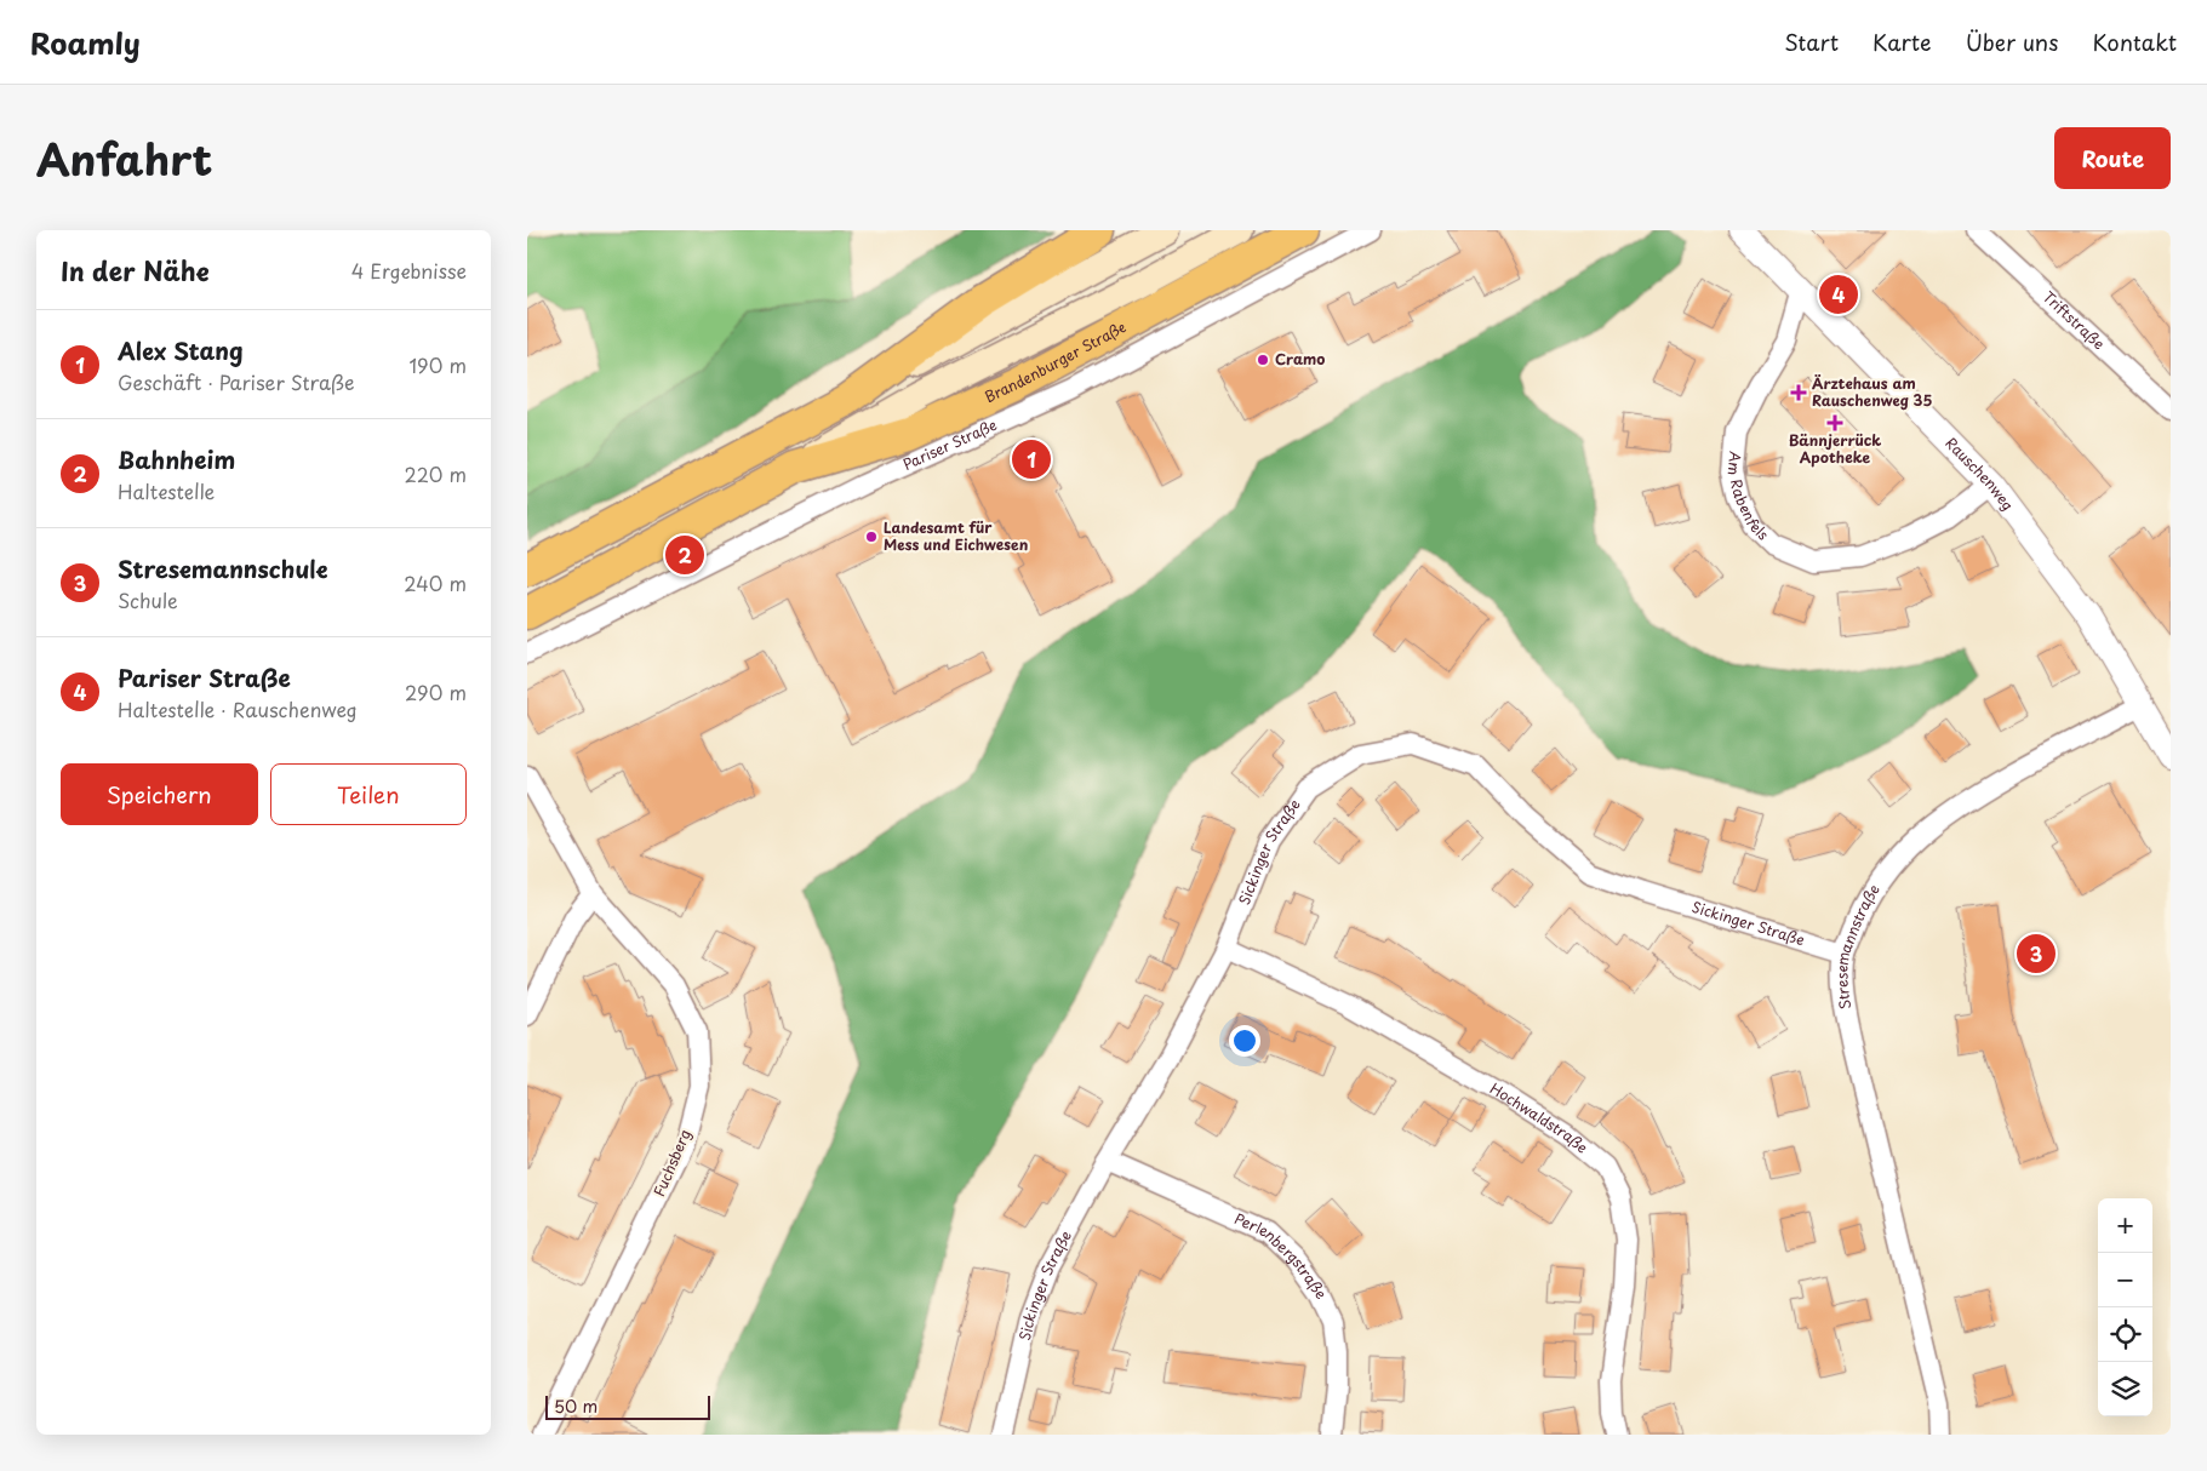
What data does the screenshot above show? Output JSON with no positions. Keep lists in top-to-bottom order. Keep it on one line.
{"streets":{"main road":["Brandenburger Straße"],"street":["Triftstraße","Pariser Straße","Rauschenweg","Am Rabenfels","Sickinger Straße","Stresemannstraße","Hochwaldstraße","Fuchsberg","Perlenbergstraße"]},"crossings":[["Rauschenweg","Am Rabenfels"],["Rauschenweg","Stresemannstraße"],["Sickinger Straße","Stresemannstraße"],["Sickinger Straße","Hochwaldstraße"],["Sickinger Straße","Perlenbergstraße"]],"places":{"other":["Cramo","Landesamt für Mess und Eichwesen"],"health":["Ärztehaus am Rauschenweg 35","Bännjerrück Apotheke"]},"scale_bar":"50 m","page":{"header":"Roamly","nav":["Start","Karte","Über uns","Kontakt"],"title":"Anfahrt","buttons":["Route",["Speichern","Teilen"]],"heading":["In der Nähe","4 Ergebnisse"],"pins":["4","1","2","3"],"list":[{"mark":"1","name":"Alex Stang","note":"Geschäft · Pariser Straße","value":"190 m"},{"mark":"2","name":"Bahnheim","note":"Haltestelle","value":"220 m"},{"mark":"3","name":"Stresemannschule","note":"Schule","value":"240 m"},{"mark":"4","name":"Pariser Straße","note":"Haltestelle · Rauschenweg","value":"290 m"}],"map_buttons":["+","−"],"scale":"50 m"}}
